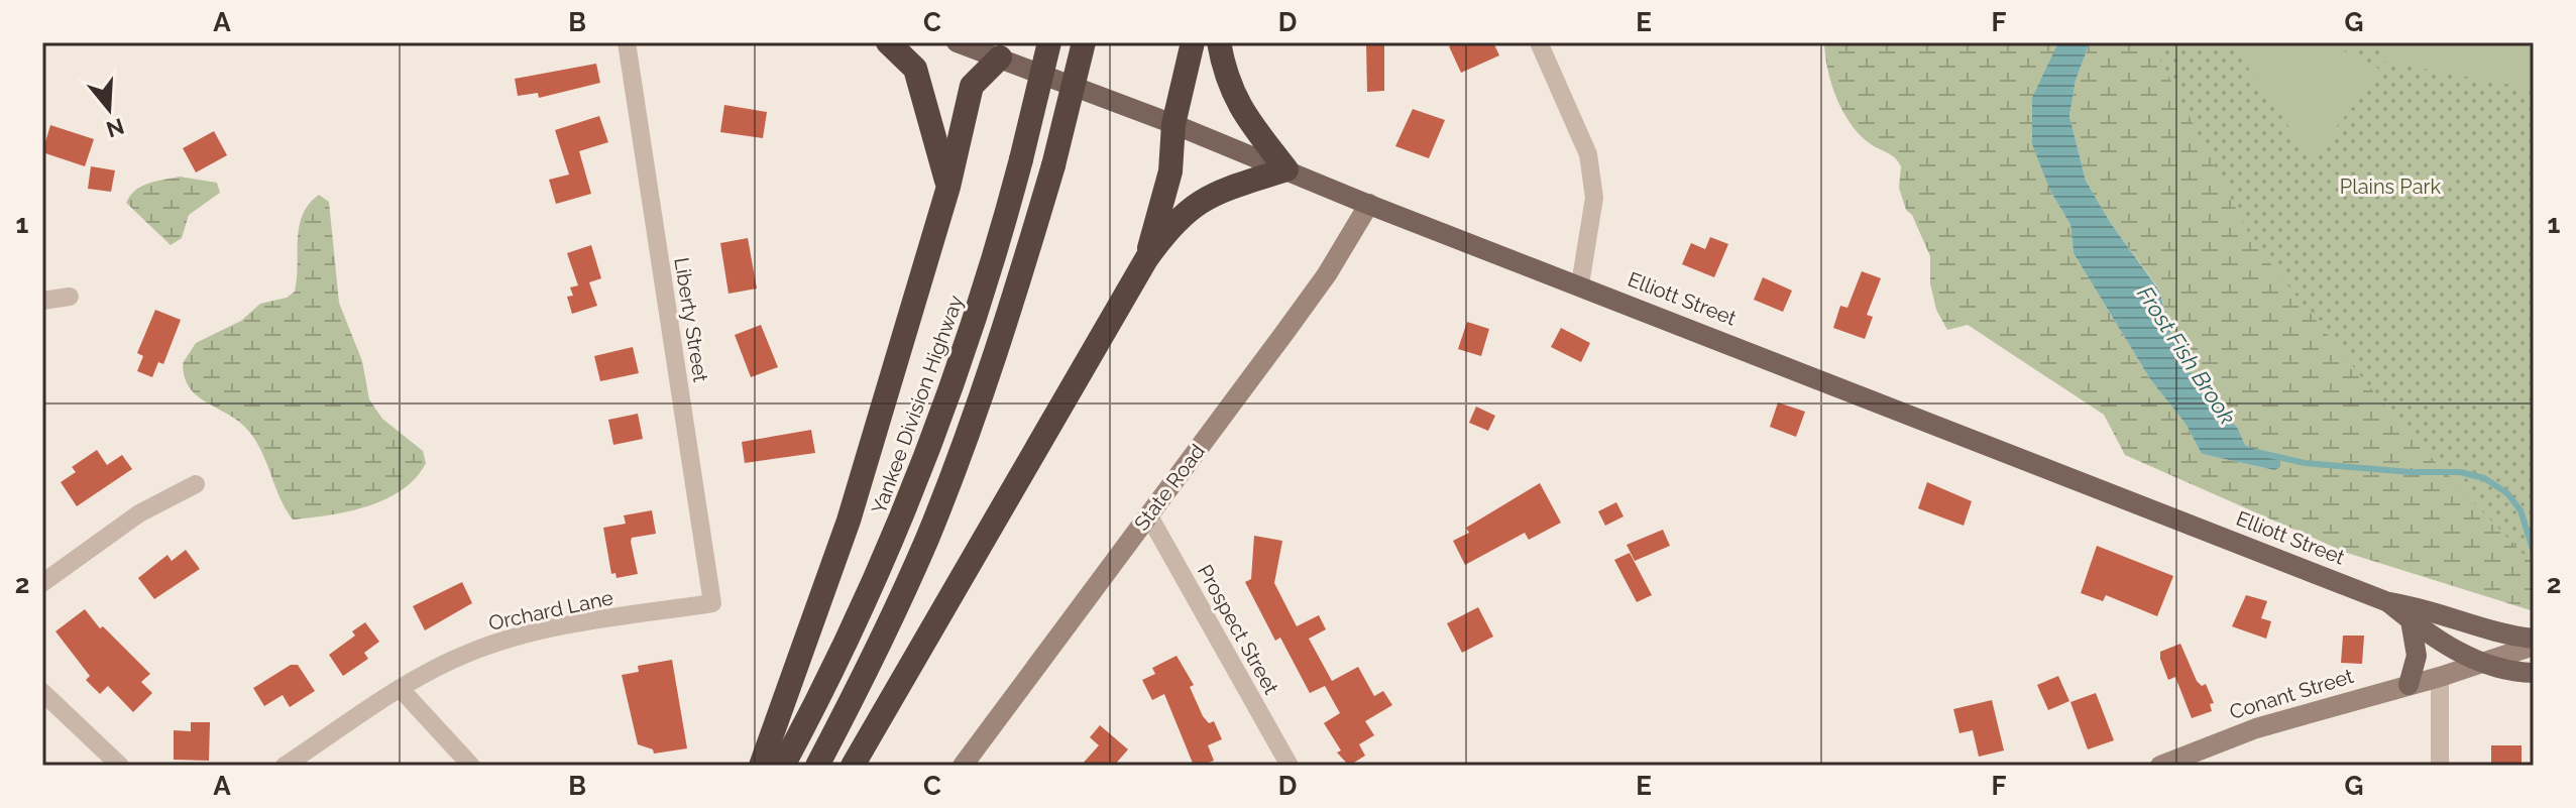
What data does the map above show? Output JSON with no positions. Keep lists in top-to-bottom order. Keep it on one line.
{"streets":{"highway":["Yankee Division Highway"],"main road":["Elliott Street","State Road","Conant Street"],"street":["Liberty Street","Orchard Lane","Prospect Street"]},"crossings":[["Elliott Street","State Road"],["Elliott Street","Conant Street"],["Liberty Street","Orchard Lane"],["State Road","Prospect Street"]],"water":["Frost Fish Brook"],"parks":["Plains Park"],"north":"bottom","grid":{"columns":["A","B","C","D","E","F","G"],"rows":["1","2"]}}
